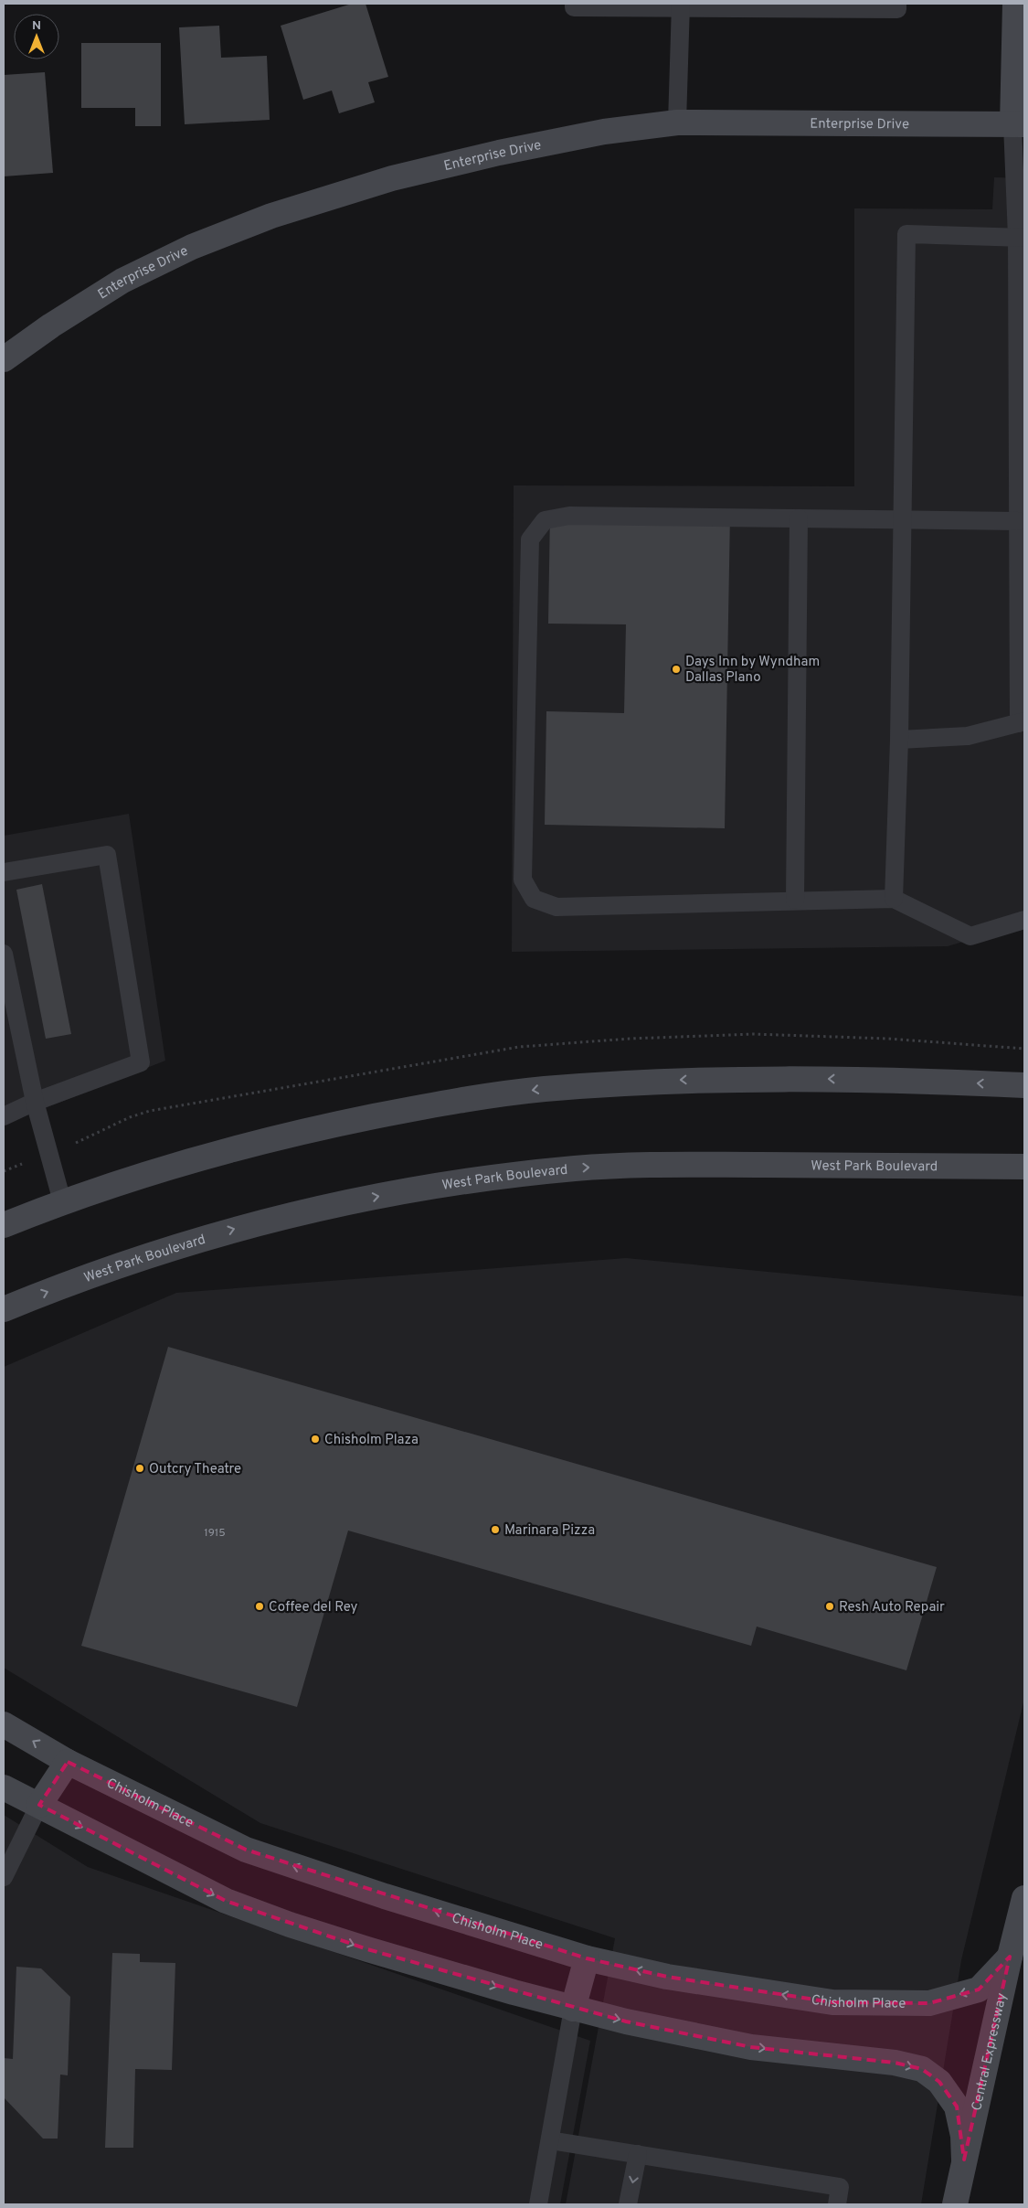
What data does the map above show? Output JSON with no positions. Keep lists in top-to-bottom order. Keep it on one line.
{"streets":{"street":["Enterprise Drive","West Park Boulevard","Chisholm Place","Central Expressway"]},"crossings":[["Chisholm Place","Central Expressway"]],"places":["Days Inn by Wyndham Dallas Plano","Chisholm Plaza","Outcry Theatre","Marinara Pizza","Coffee del Rey","Resh Auto Repair"],"house_numbers":["1915"],"north":"top"}
